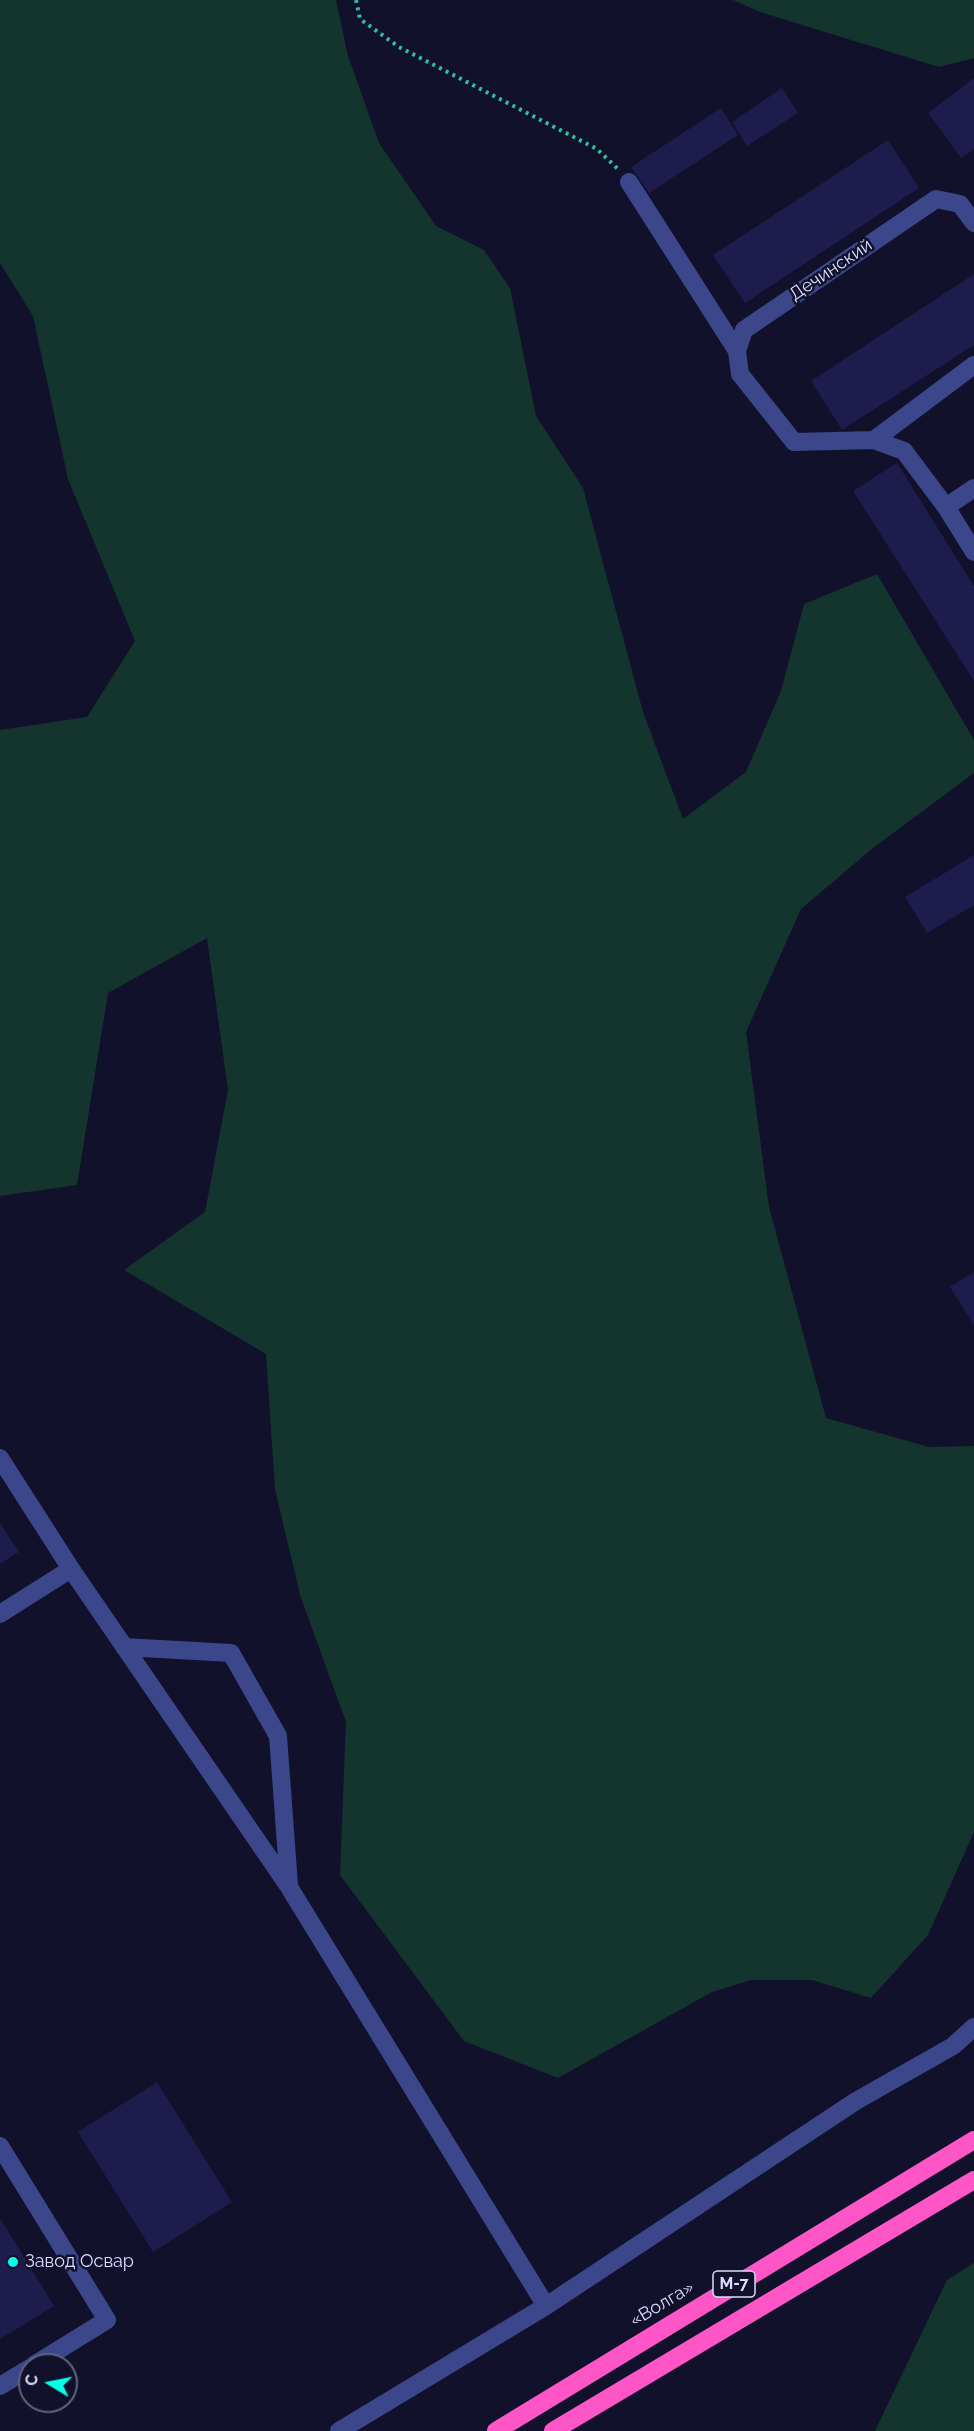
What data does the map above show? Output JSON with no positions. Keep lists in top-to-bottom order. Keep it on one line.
{"streets":{"highway":["М-7","«Волга»"],"street":["Дечинский"]},"places":["Завод Освар"],"north":"left"}
